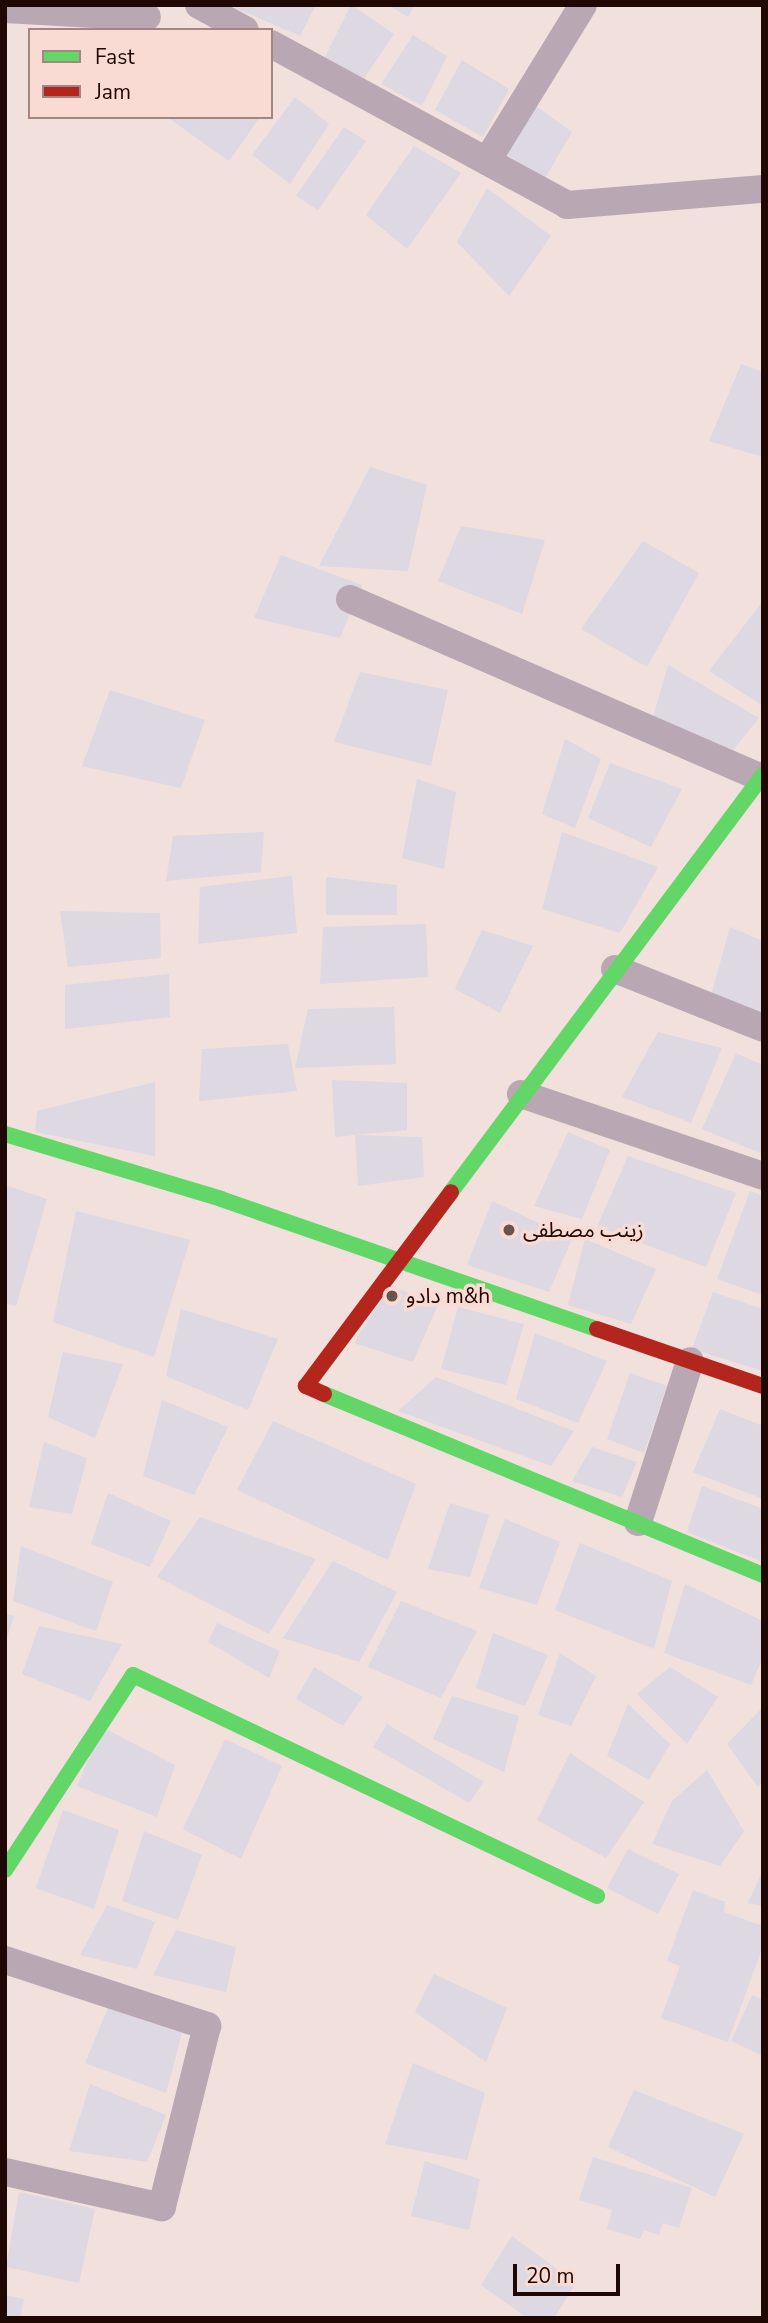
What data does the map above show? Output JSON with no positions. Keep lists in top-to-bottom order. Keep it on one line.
{"places":["زينب مصطفى","دادو m&h"],"legend":["Fast","Jam"],"scale_bar":"20 m"}
